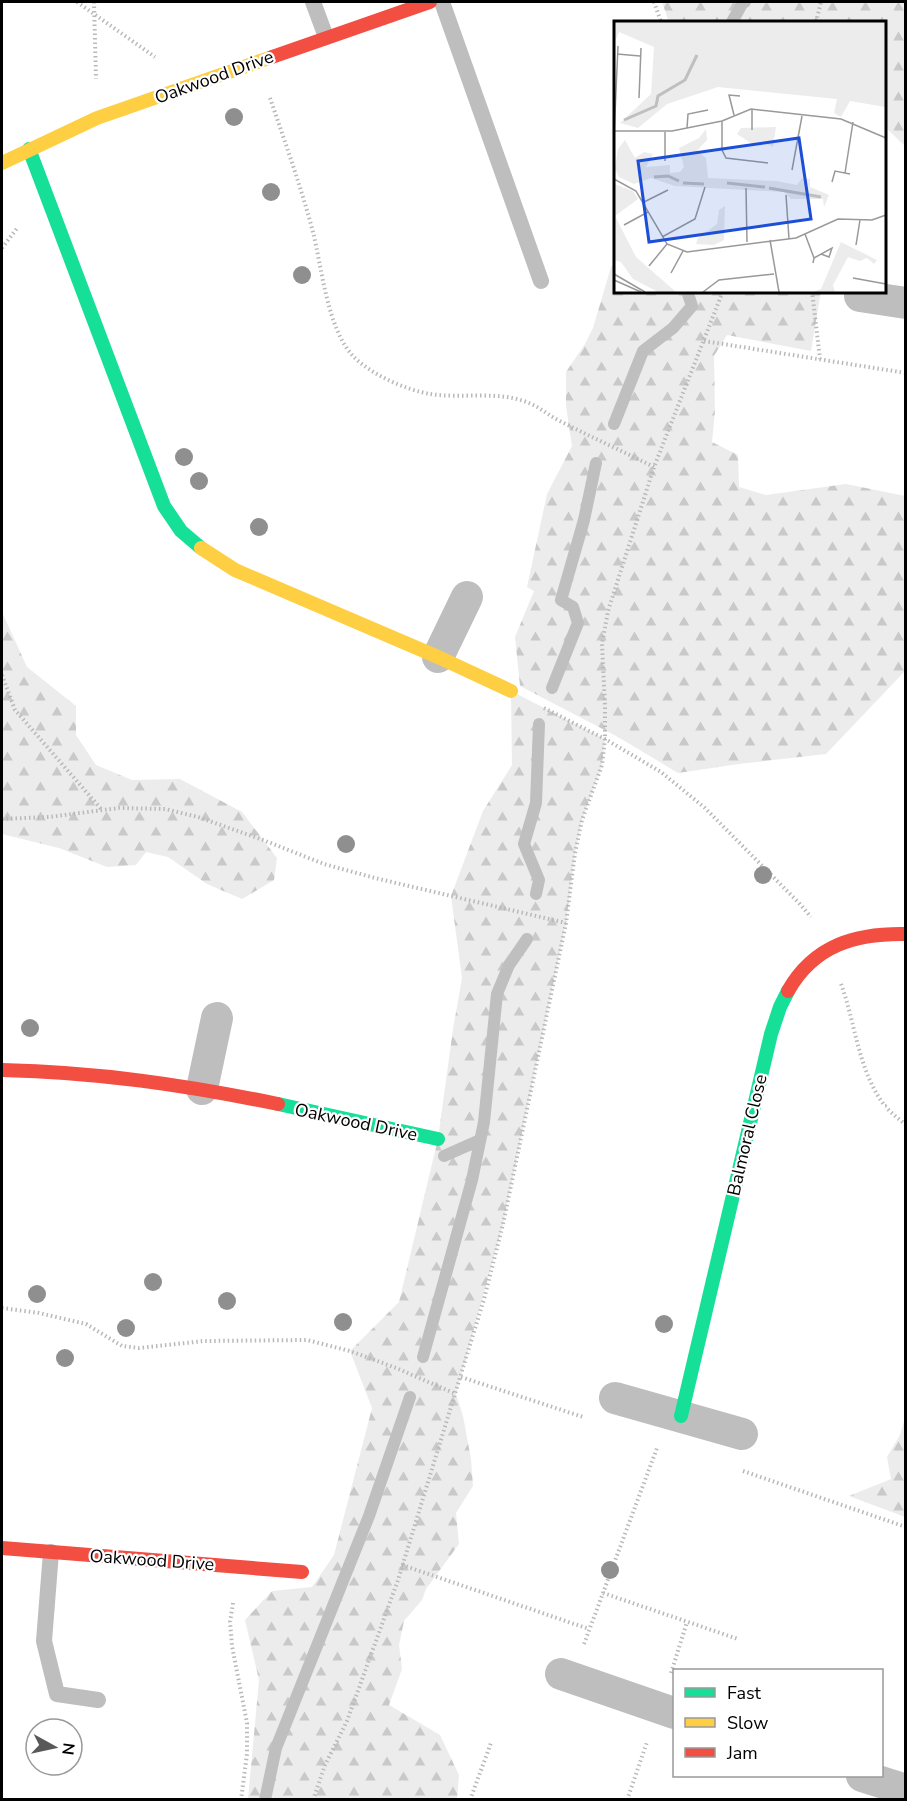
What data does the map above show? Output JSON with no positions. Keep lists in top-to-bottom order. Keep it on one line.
{"streets":{"street":["Oakwood Drive","Balmoral Close"]},"legend":["Fast","Slow","Jam"],"north":"right"}
